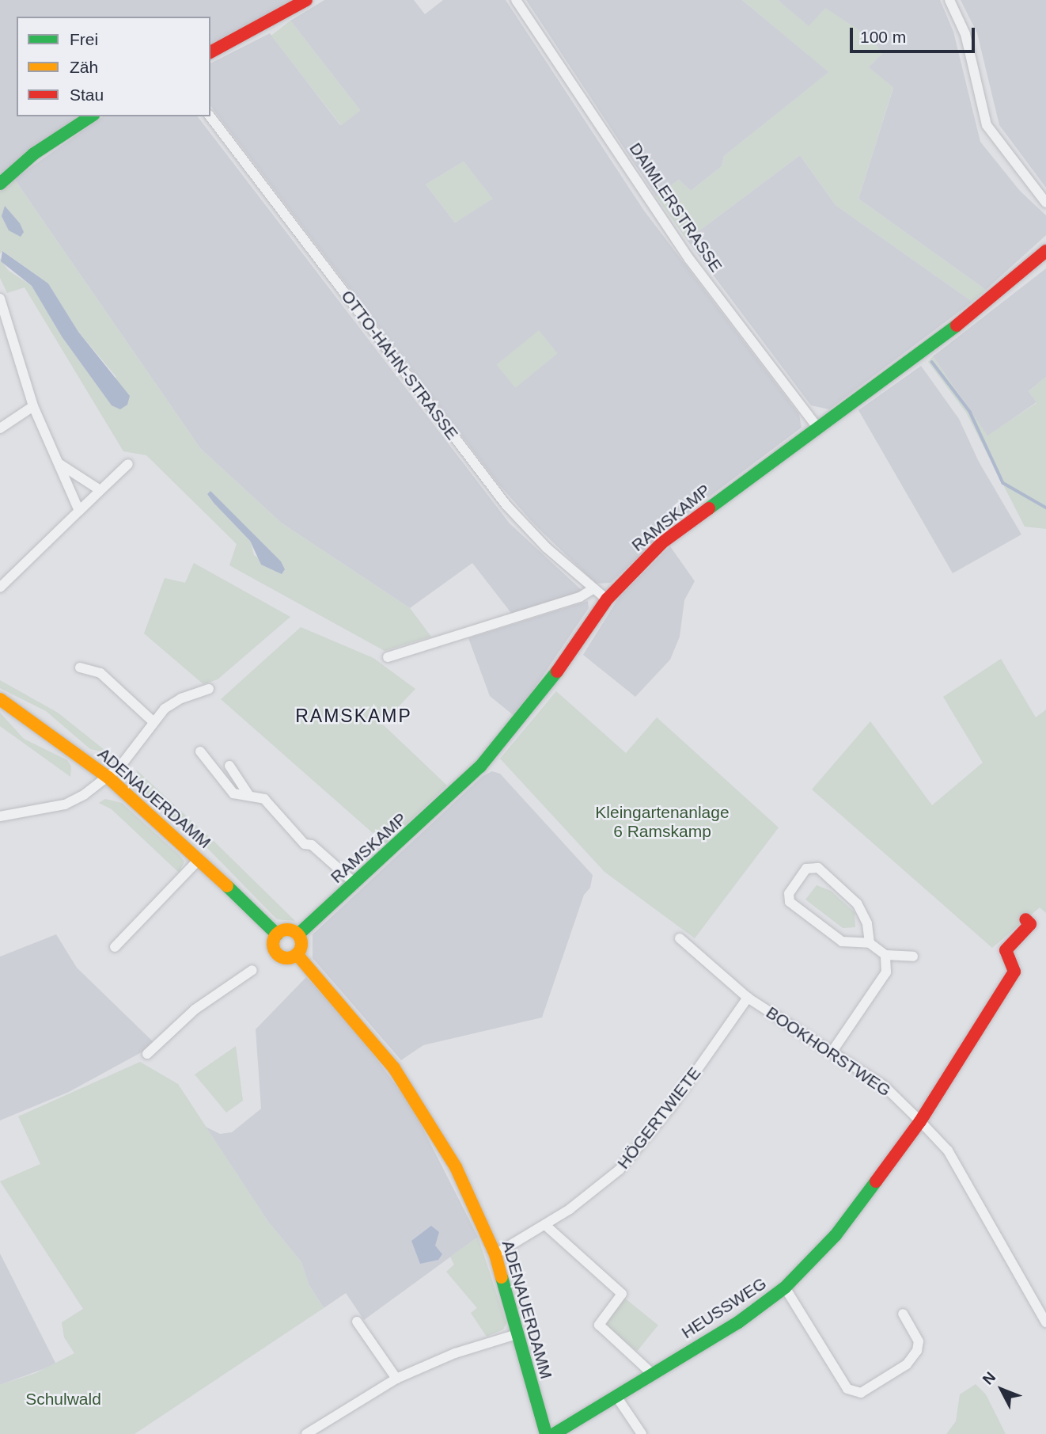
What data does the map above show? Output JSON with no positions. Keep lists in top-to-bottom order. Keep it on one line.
{"streets":{"street":["DAIMLERSTRASSE","OTTO-HAHN-STRASSE","RAMSKAMP","ADENAUERDAMM","BOOKHORSTWEG","HÖGERTWIETE","HEUSSWEG"]},"crossings":[["DAIMLERSTRASSE","RAMSKAMP"],["OTTO-HAHN-STRASSE","RAMSKAMP"],["RAMSKAMP","ADENAUERDAMM"],["ADENAUERDAMM","HÖGERTWIETE"],["BOOKHORSTWEG","HÖGERTWIETE"],["BOOKHORSTWEG","HEUSSWEG"]],"districts":["RAMSKAMP"],"parks":["Kleingartenanlage 6 Ramskamp","Schulwald"],"legend":["Frei","Zäh","Stau"],"scale_bar":"100 m","north":"top left"}
